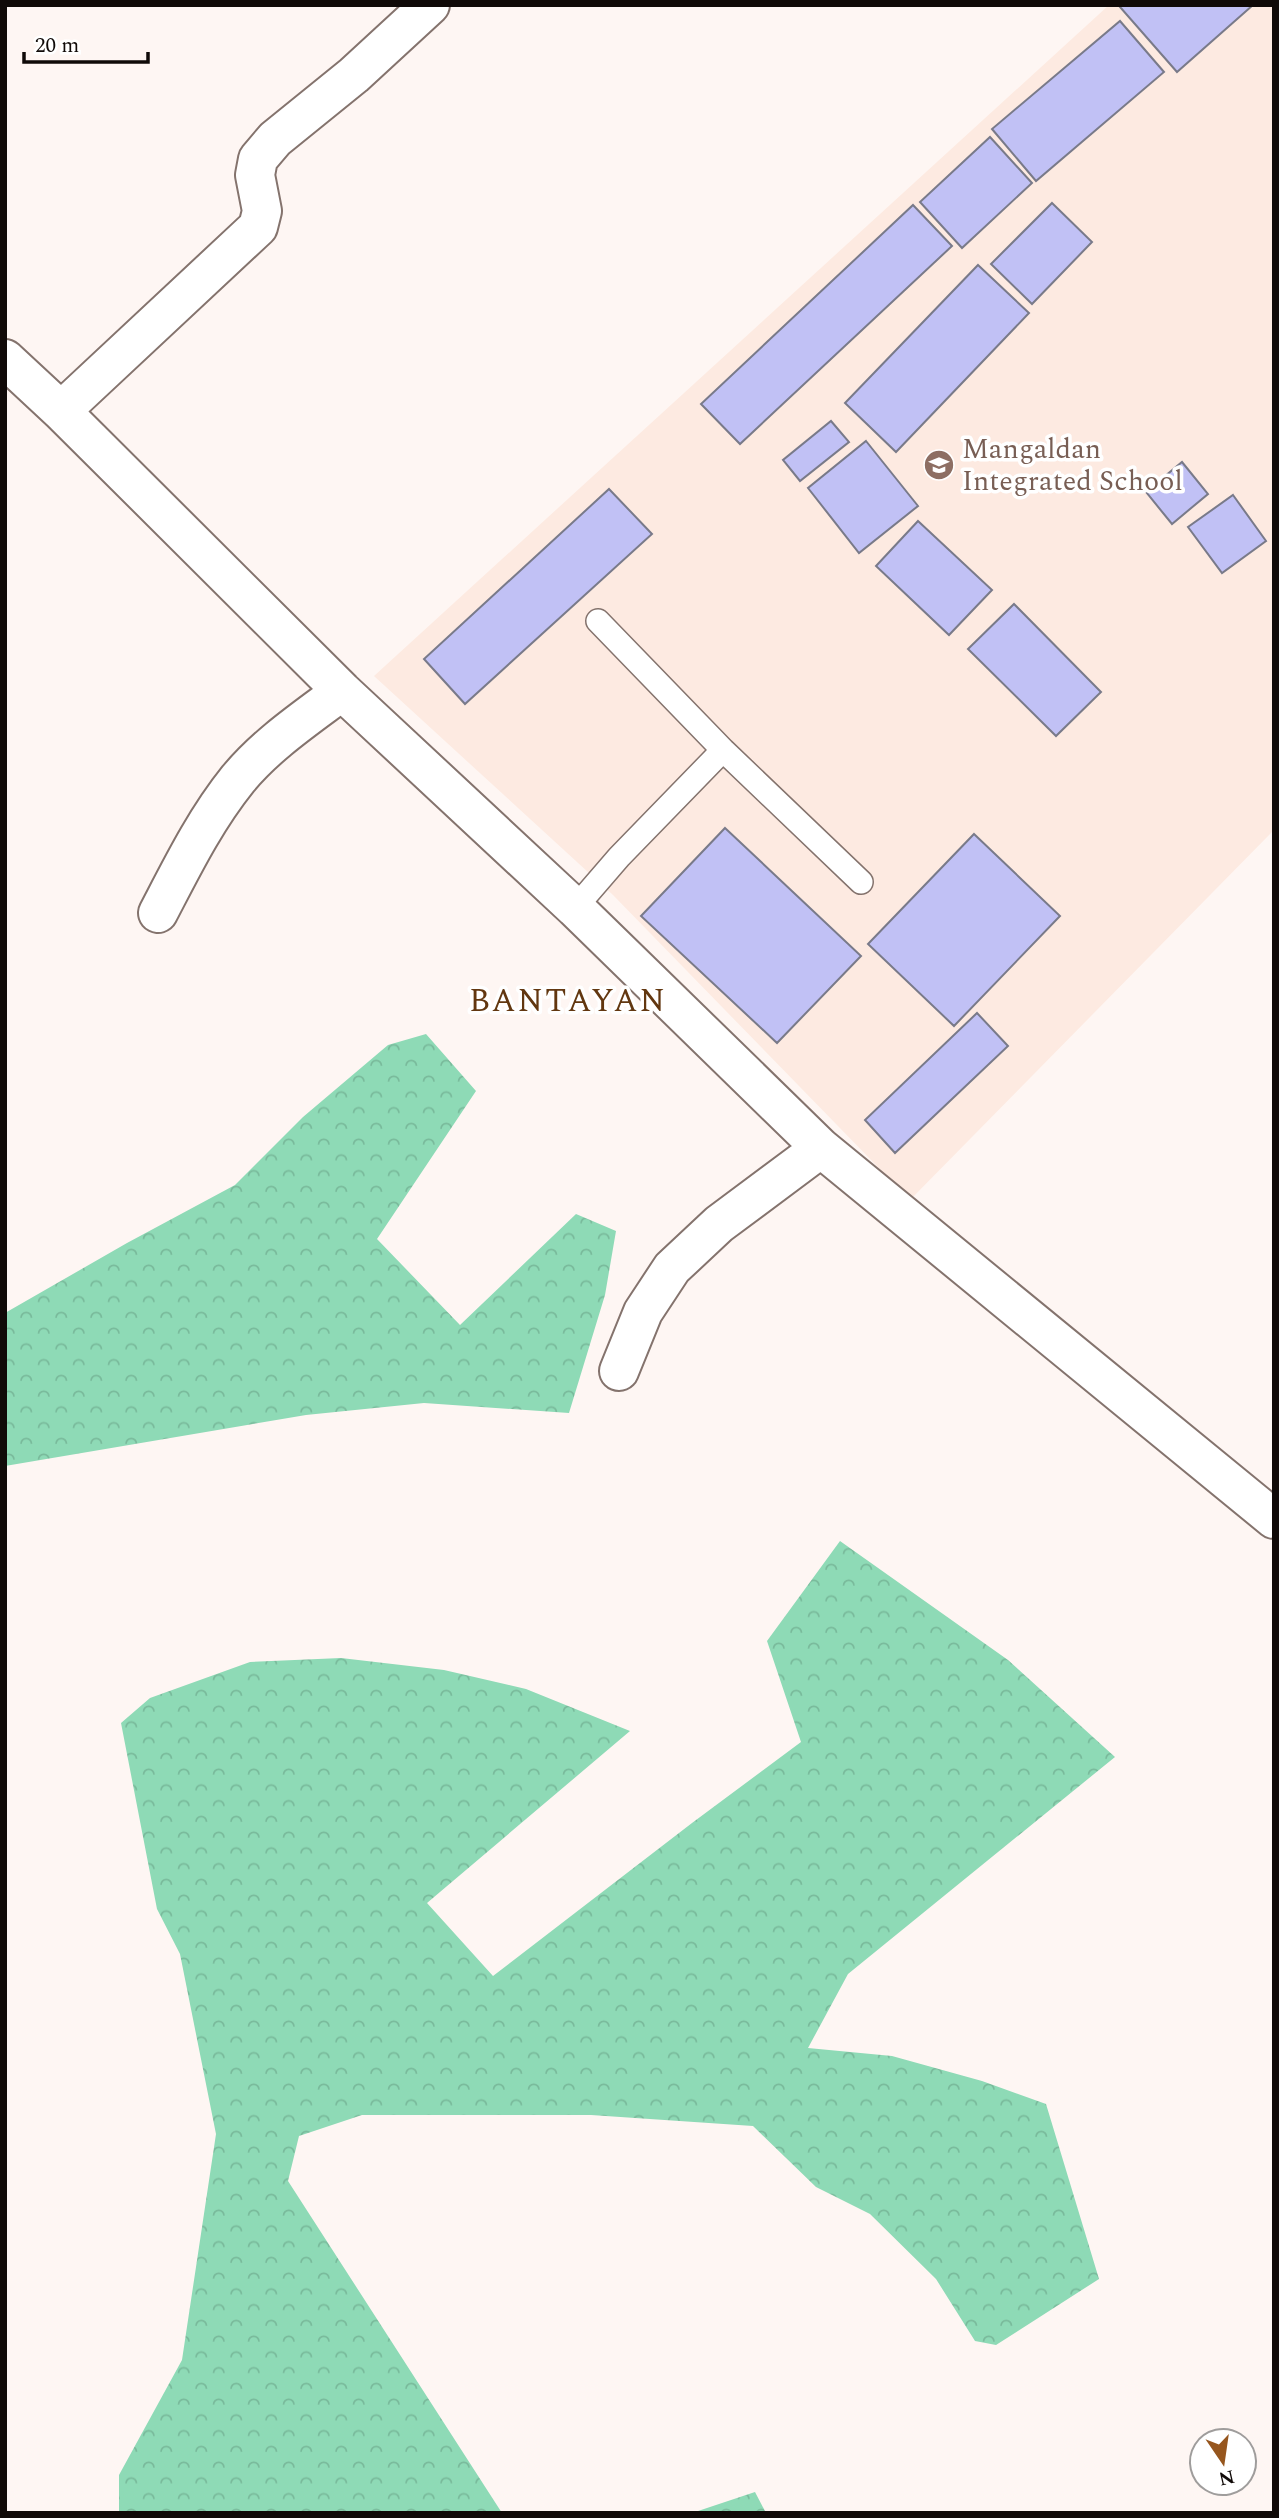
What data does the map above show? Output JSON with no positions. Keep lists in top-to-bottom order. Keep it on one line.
{"districts":["BANTAYAN"],"places":{"school or university":["Mangaldan Integrated School"]},"scale_bar":"20 m","north":"bottom"}
